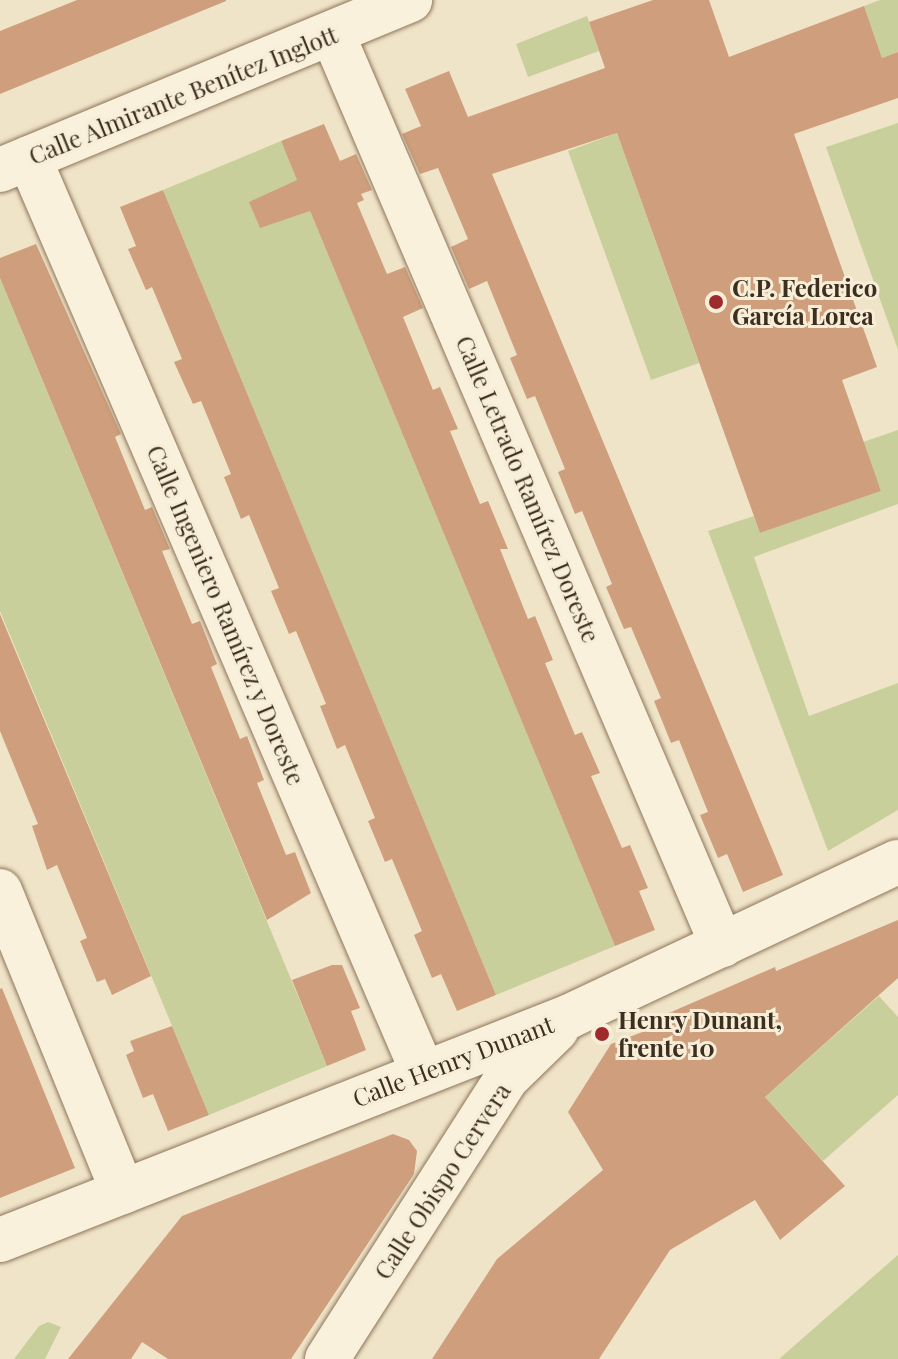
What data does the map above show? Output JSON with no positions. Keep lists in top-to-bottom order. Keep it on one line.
{"streets":{"street":["Calle Almirante Benítez Inglott","Calle Letrado Ramírez Doreste","Calle Ingeniero Ramírez y Doreste","Calle Henry Dunant","Calle Obispo Cervera"]},"crossings":[["Calle Almirante Benítez Inglott","Calle Letrado Ramírez Doreste"],["Calle Almirante Benítez Inglott","Calle Ingeniero Ramírez y Doreste"],["Calle Letrado Ramírez Doreste","Calle Henry Dunant"],["Calle Ingeniero Ramírez y Doreste","Calle Henry Dunant"],["Calle Henry Dunant","Calle Obispo Cervera"]],"places":["C.P. Federico García Lorca","Henry Dunant, frente 10"]}
